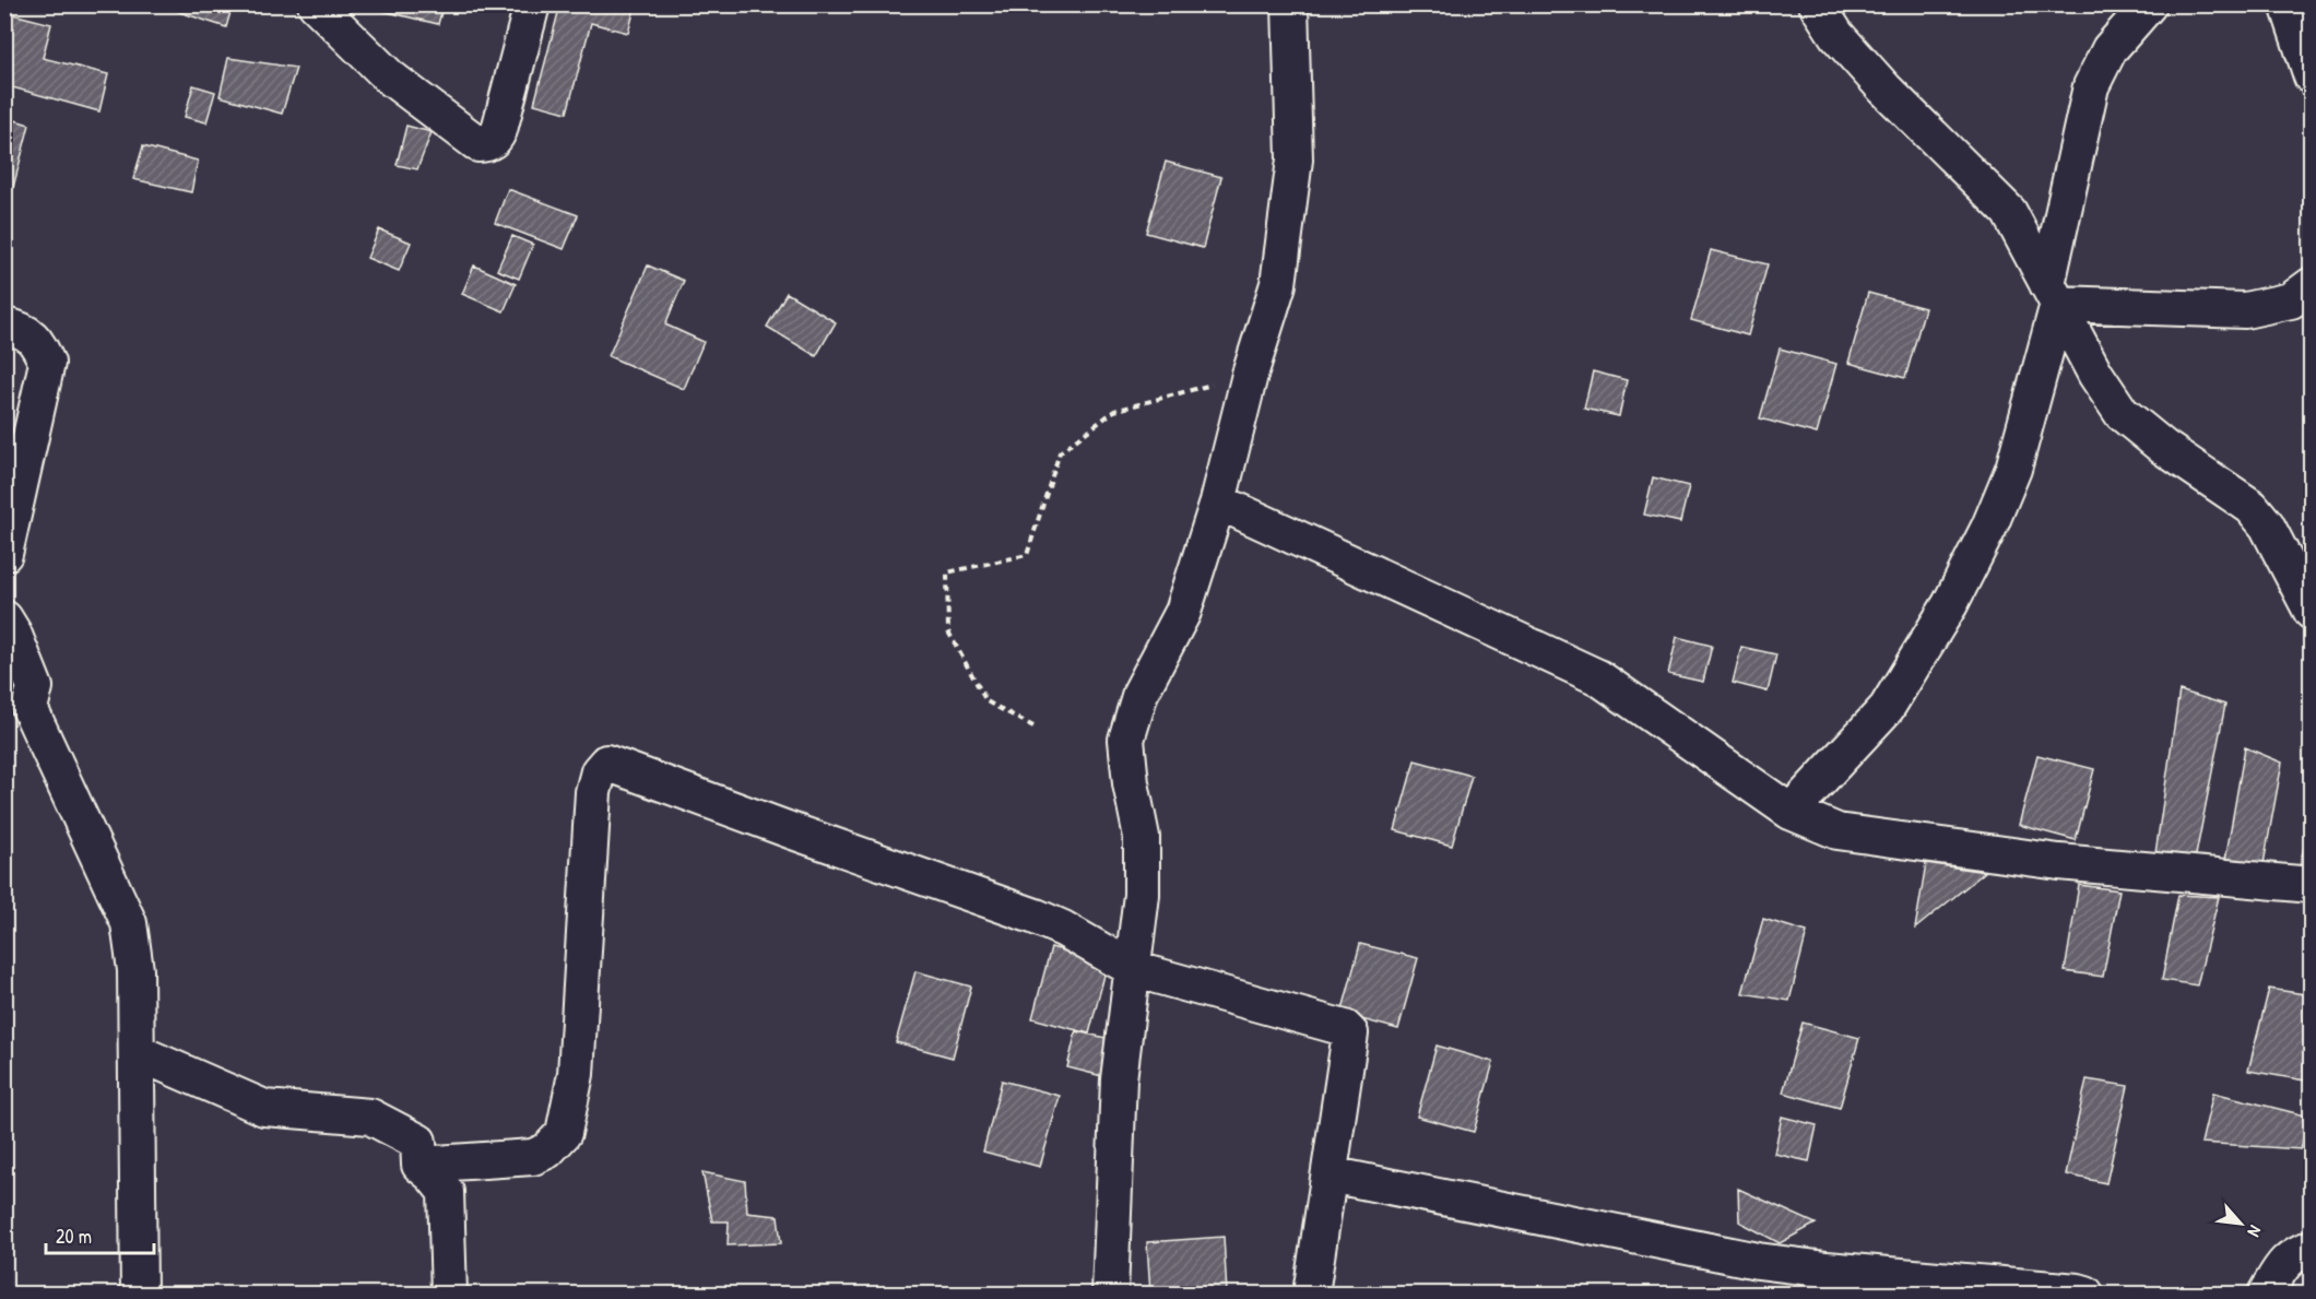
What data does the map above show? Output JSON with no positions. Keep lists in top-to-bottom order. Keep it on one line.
{"scale_bar":"20 m","north":"bottom right"}
